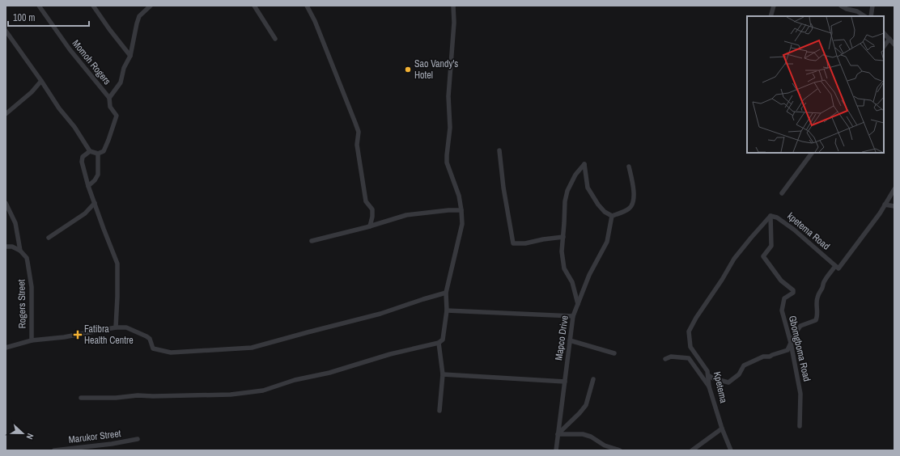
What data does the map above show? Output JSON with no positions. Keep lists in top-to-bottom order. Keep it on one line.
{"streets":{"street":["Momoh Rogers","kpetema Road","Rogers Street","Mapco Drive","Gbomgboma Road","Kpetema","Marukor Street"]},"crossings":[["kpetema Road","Gbomgboma Road"],["kpetema Road","Kpetema"]],"places":{"other":["Sao Vandy's Hotel"],"health":["Fatibra Health Centre"]},"scale_bar":"100 m","north":"right"}
